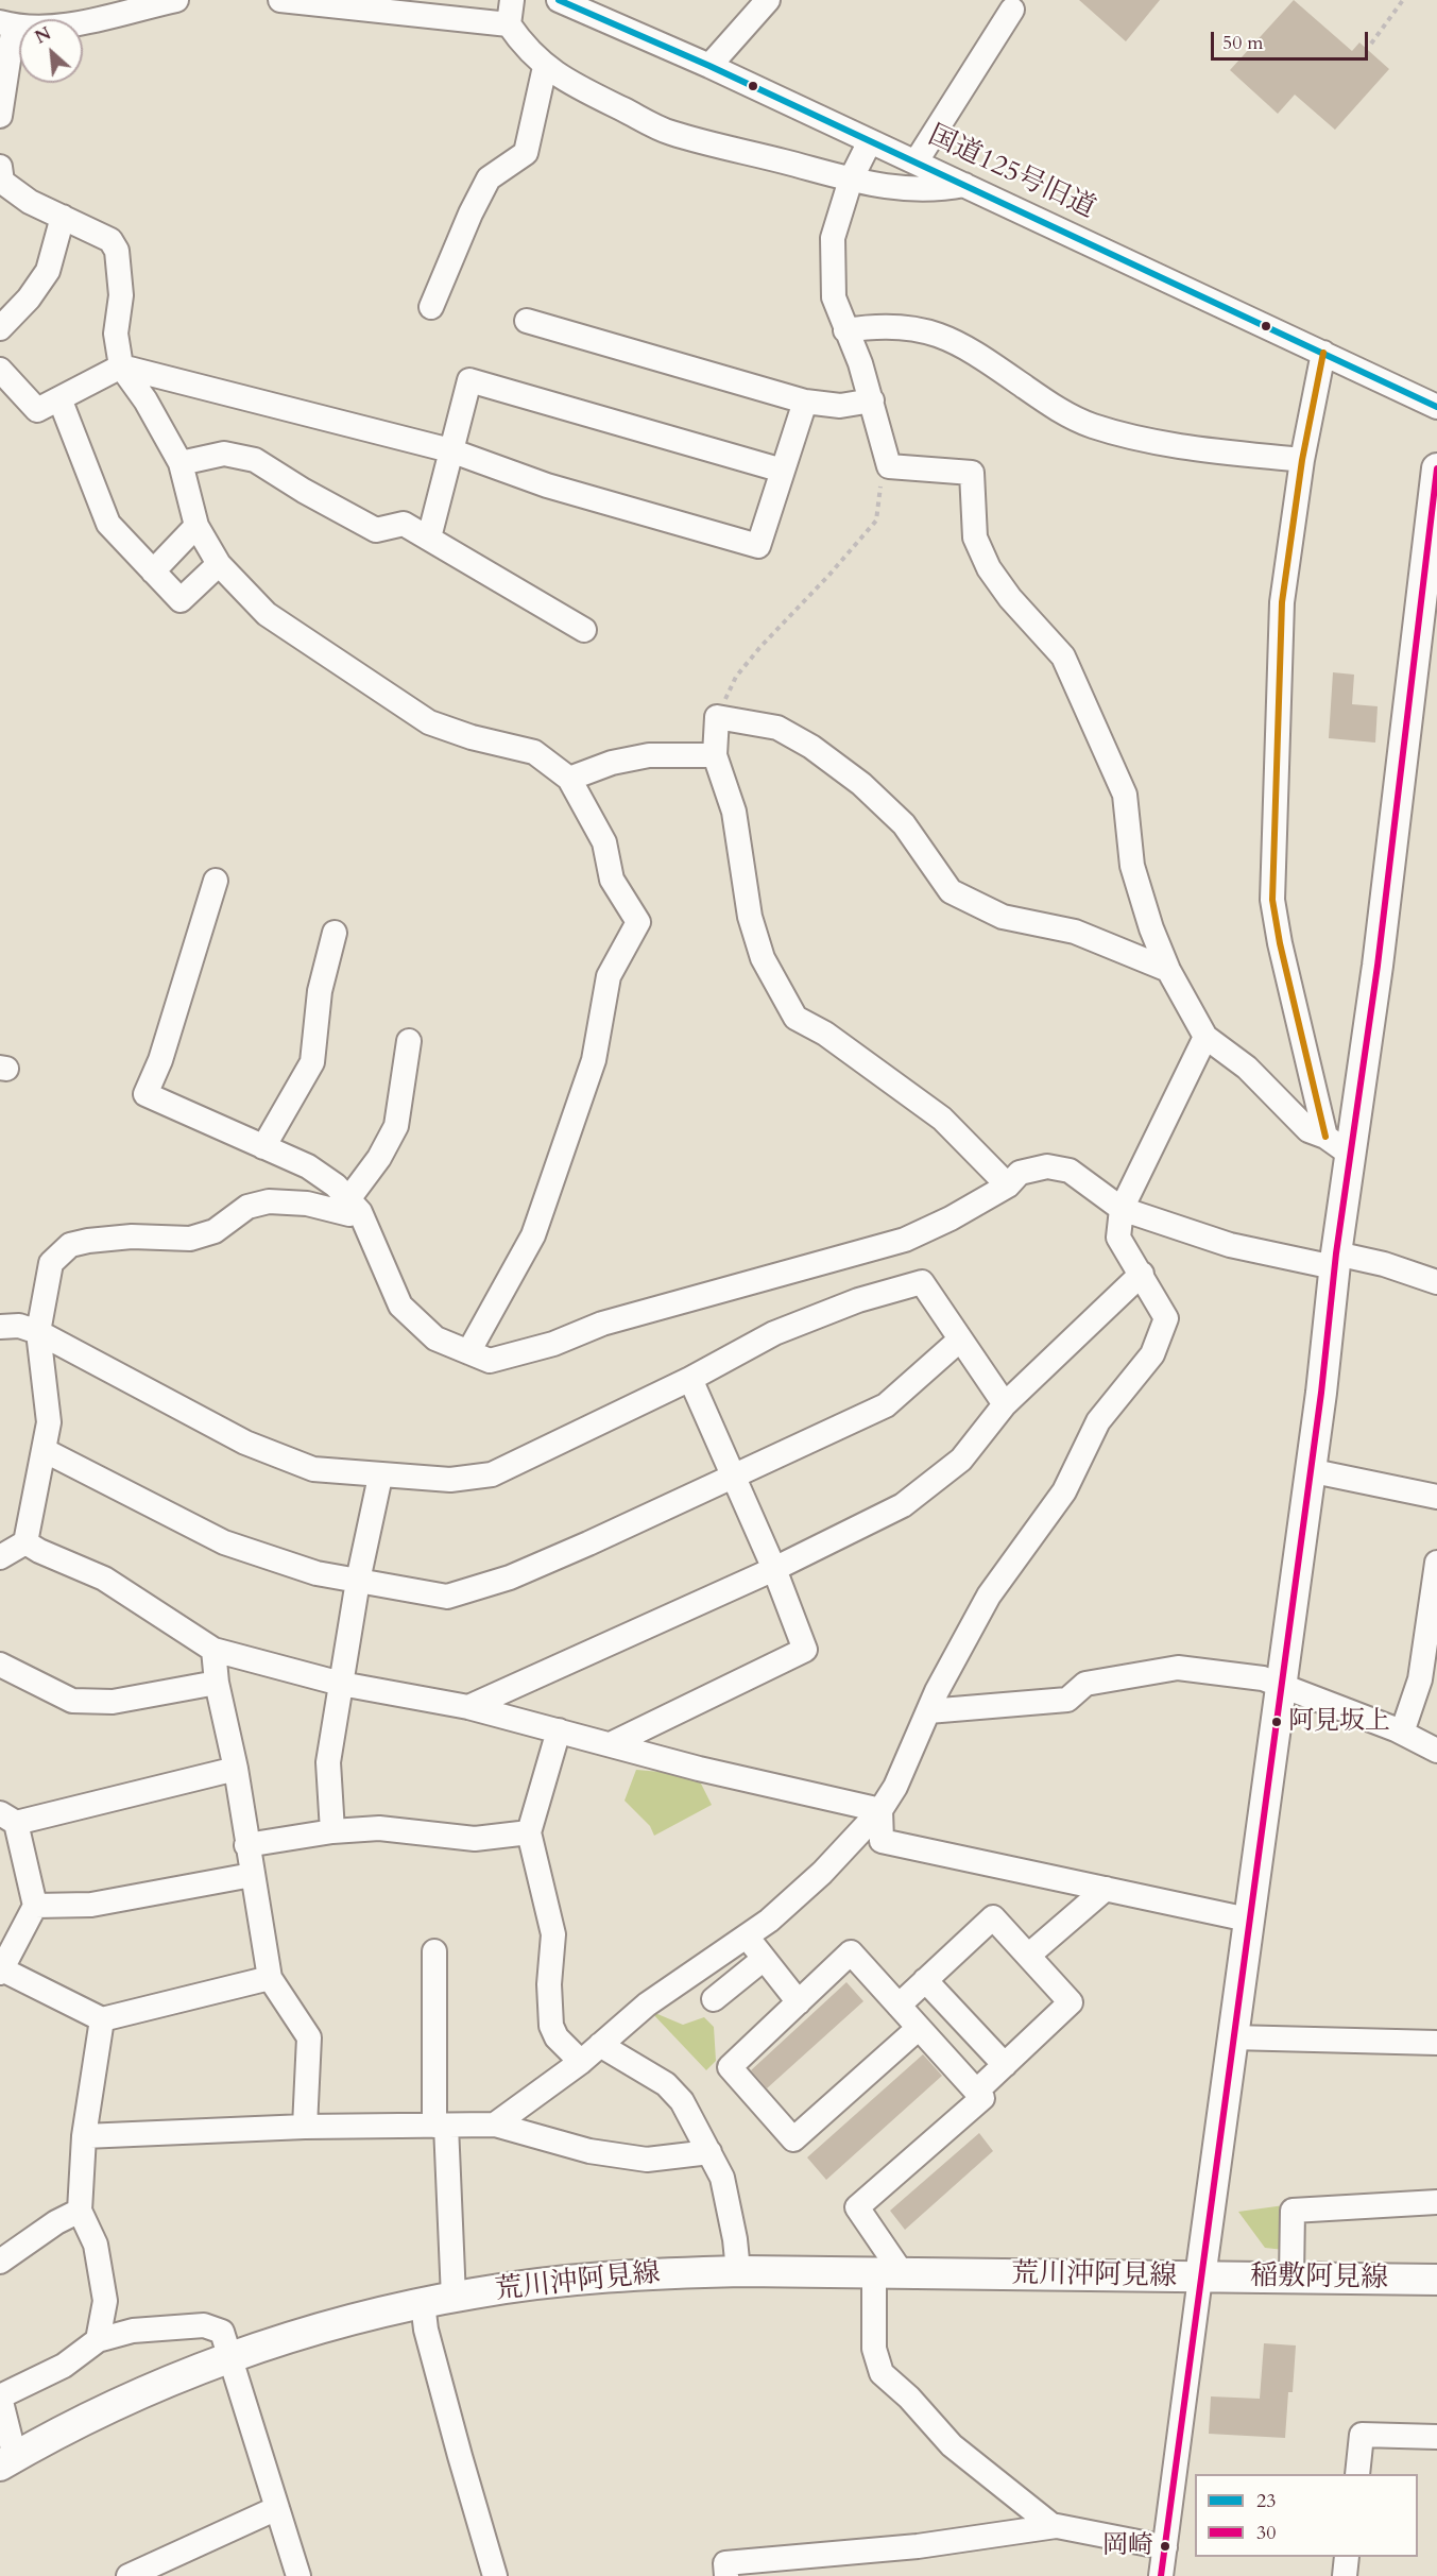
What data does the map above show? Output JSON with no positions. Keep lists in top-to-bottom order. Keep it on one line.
{"streets":{"main road":["荒川沖阿見線","稲敷阿見線"],"street":["国道125号旧道"]},"crossings":[["荒川沖阿見線","稲敷阿見線"]],"places":["阿見坂上","岡崎"],"lines":["transit line 23","transit line 30"],"legend":["23","30"],"scale_bar":"50 m","north":"top left"}
